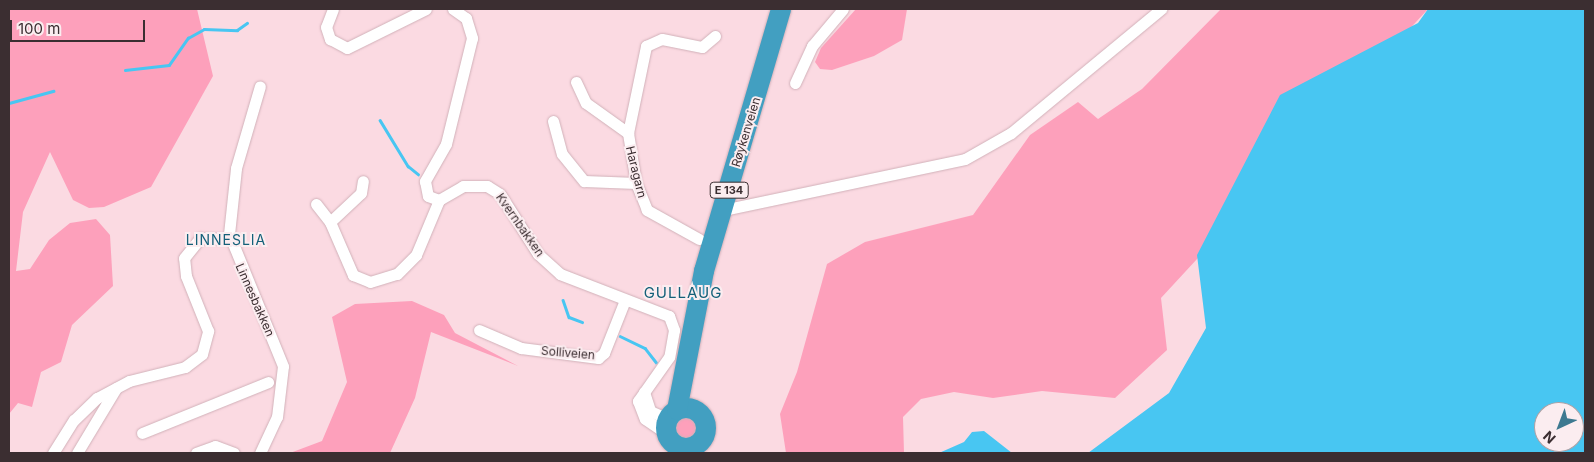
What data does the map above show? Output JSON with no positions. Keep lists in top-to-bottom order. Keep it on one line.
{"streets":{"highway":["Røykenveien","E 134"],"street":["Haragarn","Kvernbakken","Linnesbakken","Solliveien"]},"crossings":[["Røykenveien","Kvernbakken"],["Kvernbakken","Solliveien"]],"districts":["LINNESLIA","GULLAUG"],"scale_bar":"100 m","north":"bottom left"}
